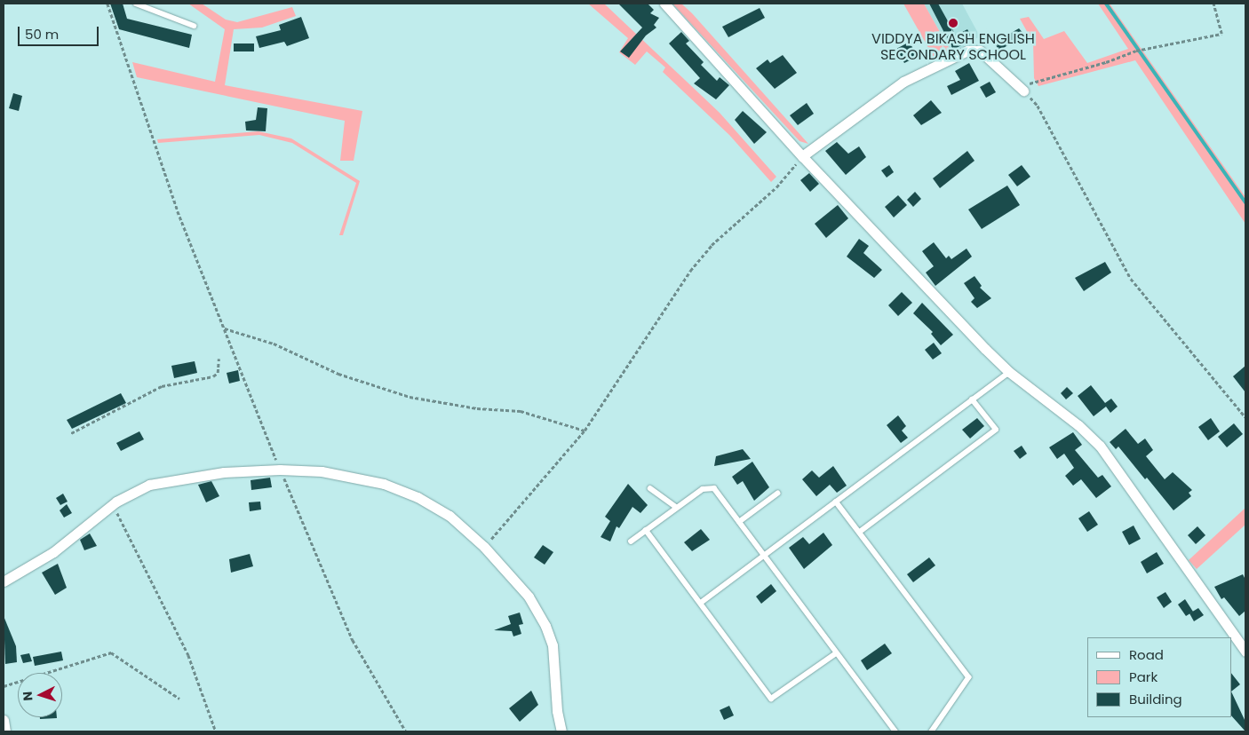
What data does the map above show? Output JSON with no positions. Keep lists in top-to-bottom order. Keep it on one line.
{"places":["VIDDYA BIKASH ENGLISH SECONDARY SCHOOL"],"legend":["Road","Park","Building"],"scale_bar":"50 m","north":"left"}
